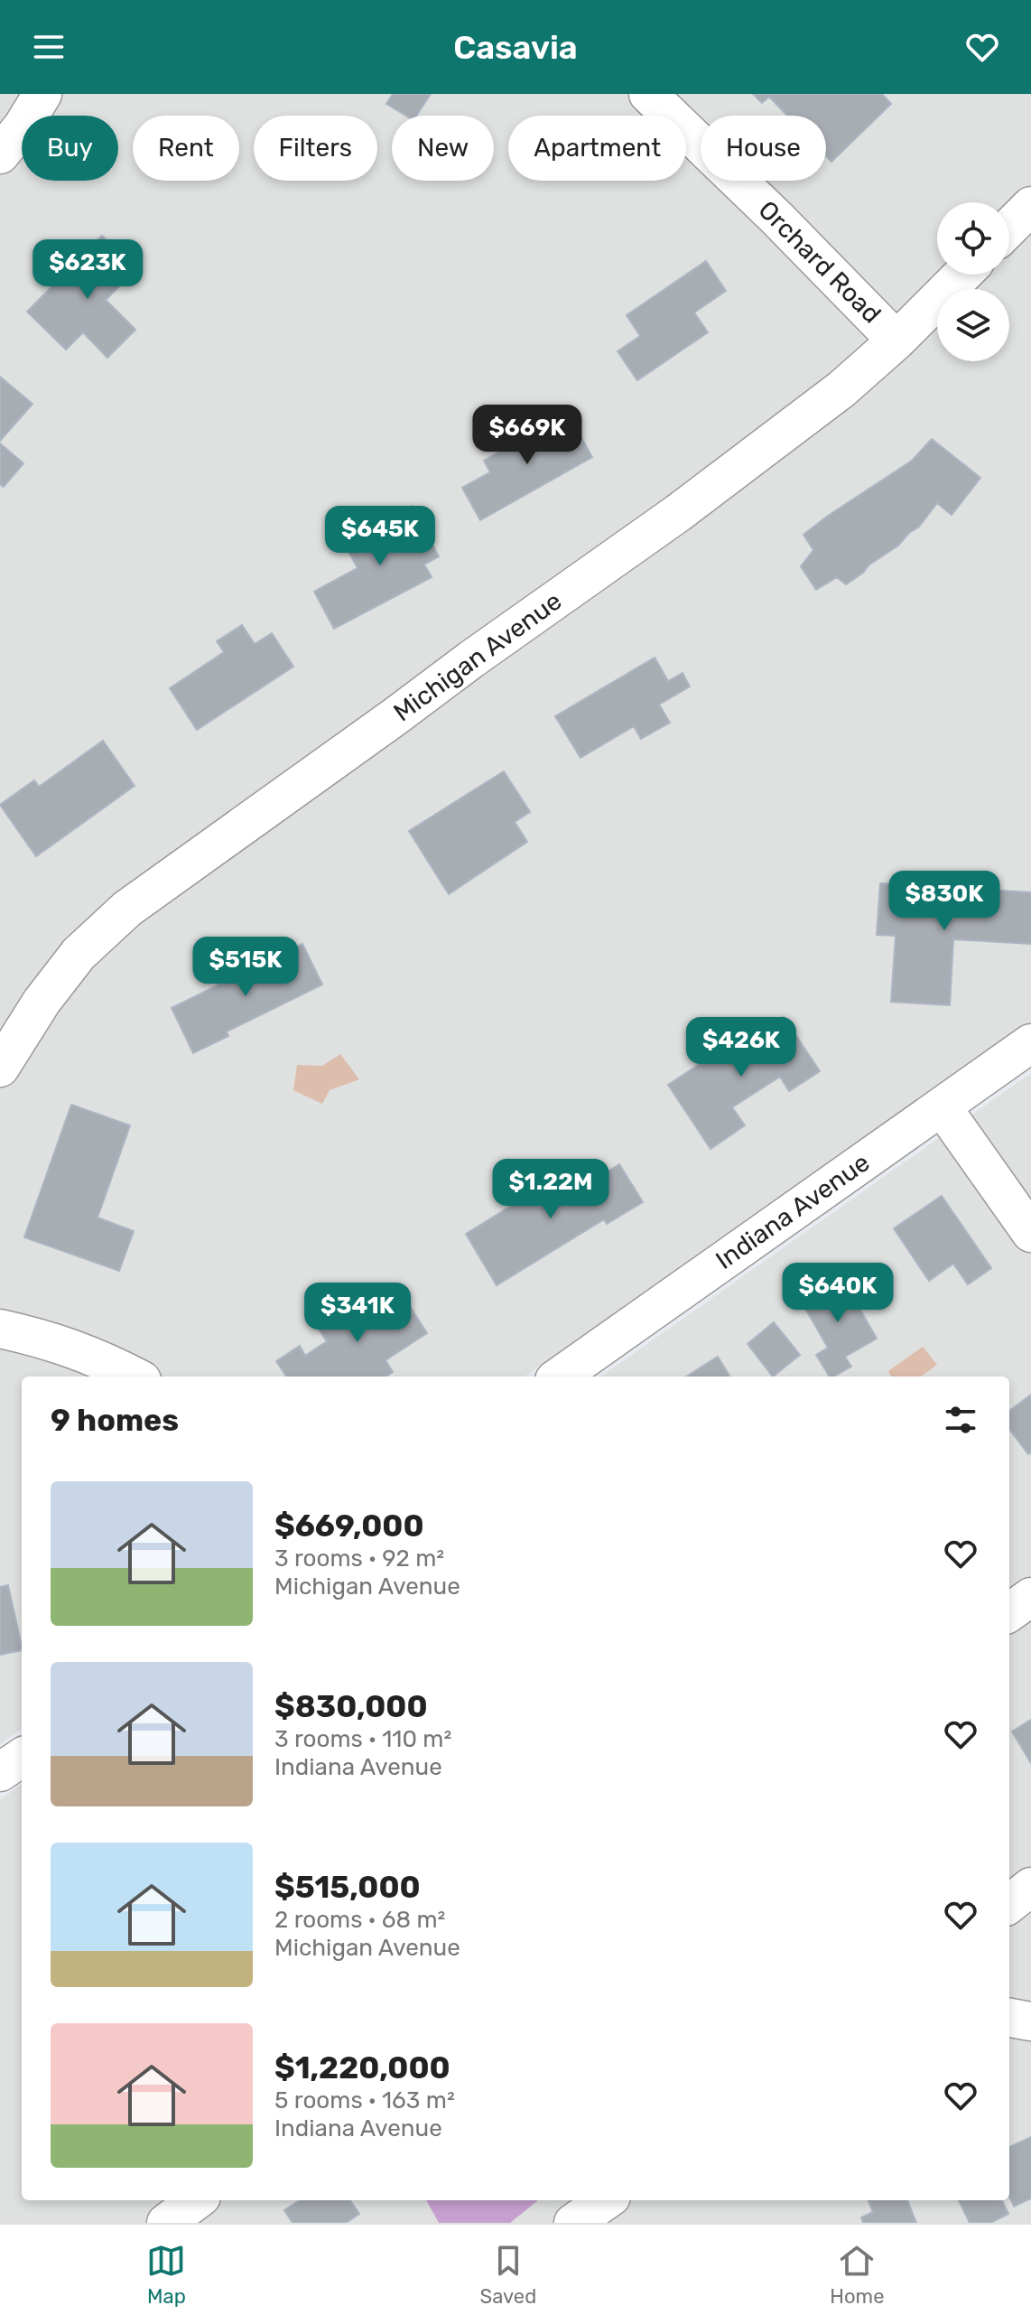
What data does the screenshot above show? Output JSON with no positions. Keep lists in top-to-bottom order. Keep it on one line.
{"streets":{"street":["Orchard Road","Michigan Avenue","Indiana Avenue"]},"crossings":[["Orchard Road","Michigan Avenue"]],"page":{"header":"Casavia","chip":["Buy","Rent","Filters","New","Apartment","House"],"price":["$623K","$669K","$645K","$830K","$515K","$426K","$1.22M","$640K","$341K"],"heading":"9 homes","list":[{"name":"$669,000","note":"3 rooms · 92 m² · Michigan Avenue"},{"name":"$830,000","note":"3 rooms · 110 m² · Indiana Avenue"},{"name":"$515,000","note":"2 rooms · 68 m² · Michigan Avenue"},{"name":"$1,220,000","note":"5 rooms · 163 m² · Indiana Avenue"}],"tabs":["Map","Saved","Home"]}}
